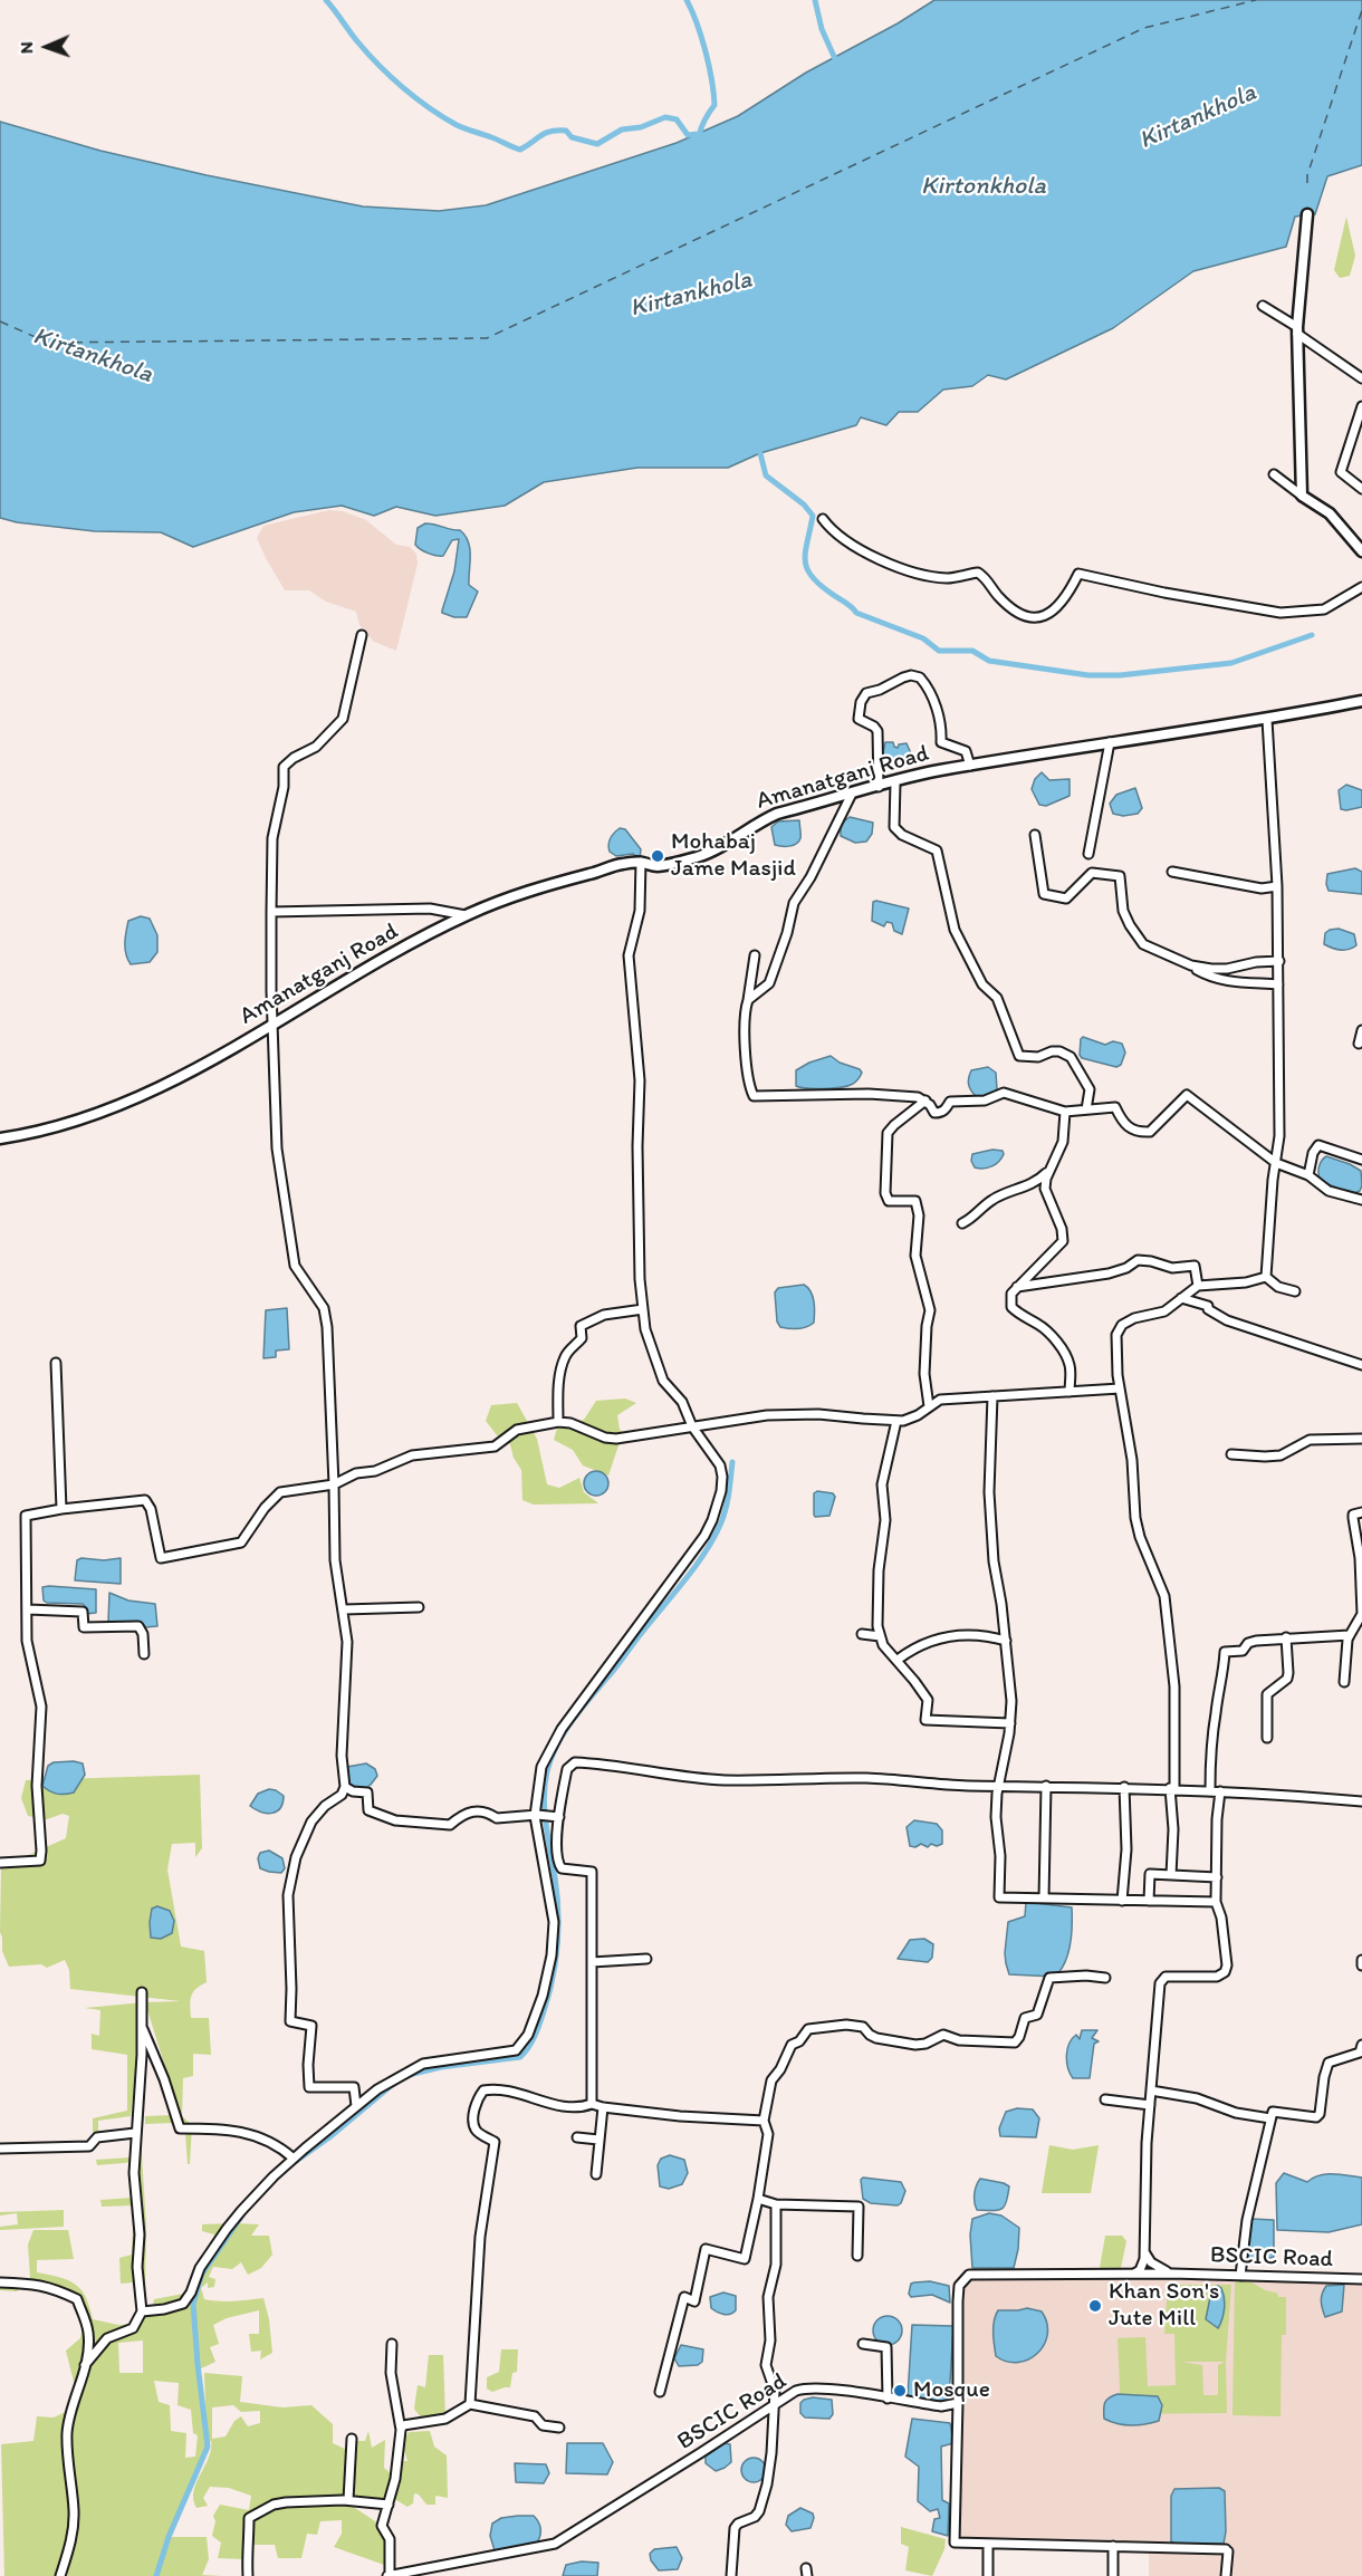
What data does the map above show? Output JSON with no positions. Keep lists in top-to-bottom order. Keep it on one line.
{"streets":{"main road":["Amanatganj Road"],"street":["BSCIC Road"]},"water":["Kirtankhola","Kirtonkhola"],"places":["Mohabaj Jame Masjid","Khan Son's Jute Mill","Mosque"],"north":"left"}
